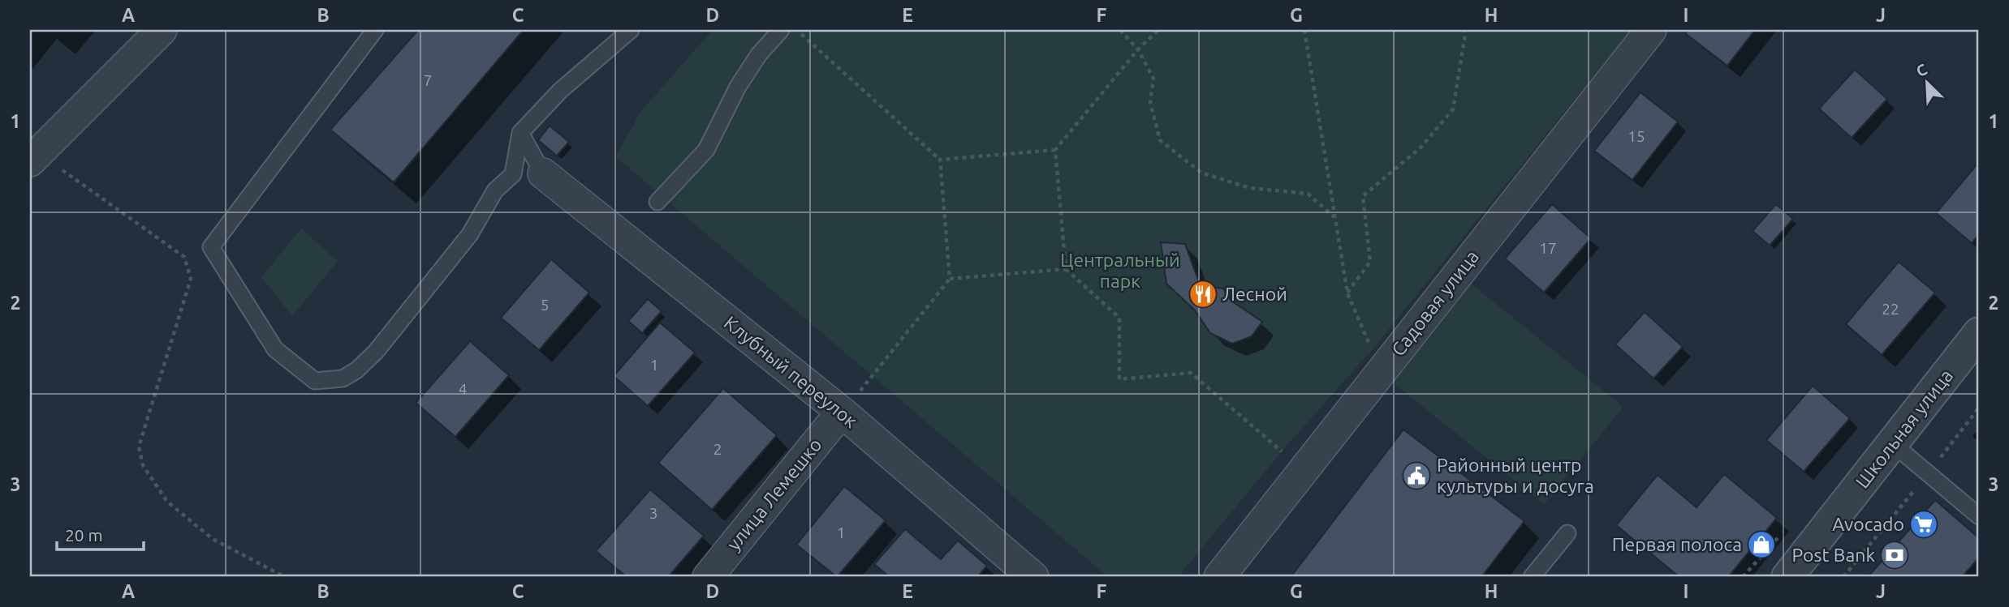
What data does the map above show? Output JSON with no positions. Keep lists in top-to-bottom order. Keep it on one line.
{"streets":{"street":["Садовая улица","Клубный переулок","Школьная улица","улица Лемешко"]},"crossings":[["Клубный переулок","улица Лемешко"]],"parks":["Центральный парк"],"places":{"restaurant":["Лесной"],"public building":["Районный центр культуры и досуга"],"supermarket":["Avocado"],"shop":["Первая полоса"],"bank":["Post Bank"]},"house_numbers":["7","15","17","5","22","1","4","2","3","1"],"scale_bar":"20 m","north":"top left","grid":{"columns":["A","B","C","D","E","F","G","H","I","J"],"rows":["1","2","3"]}}
